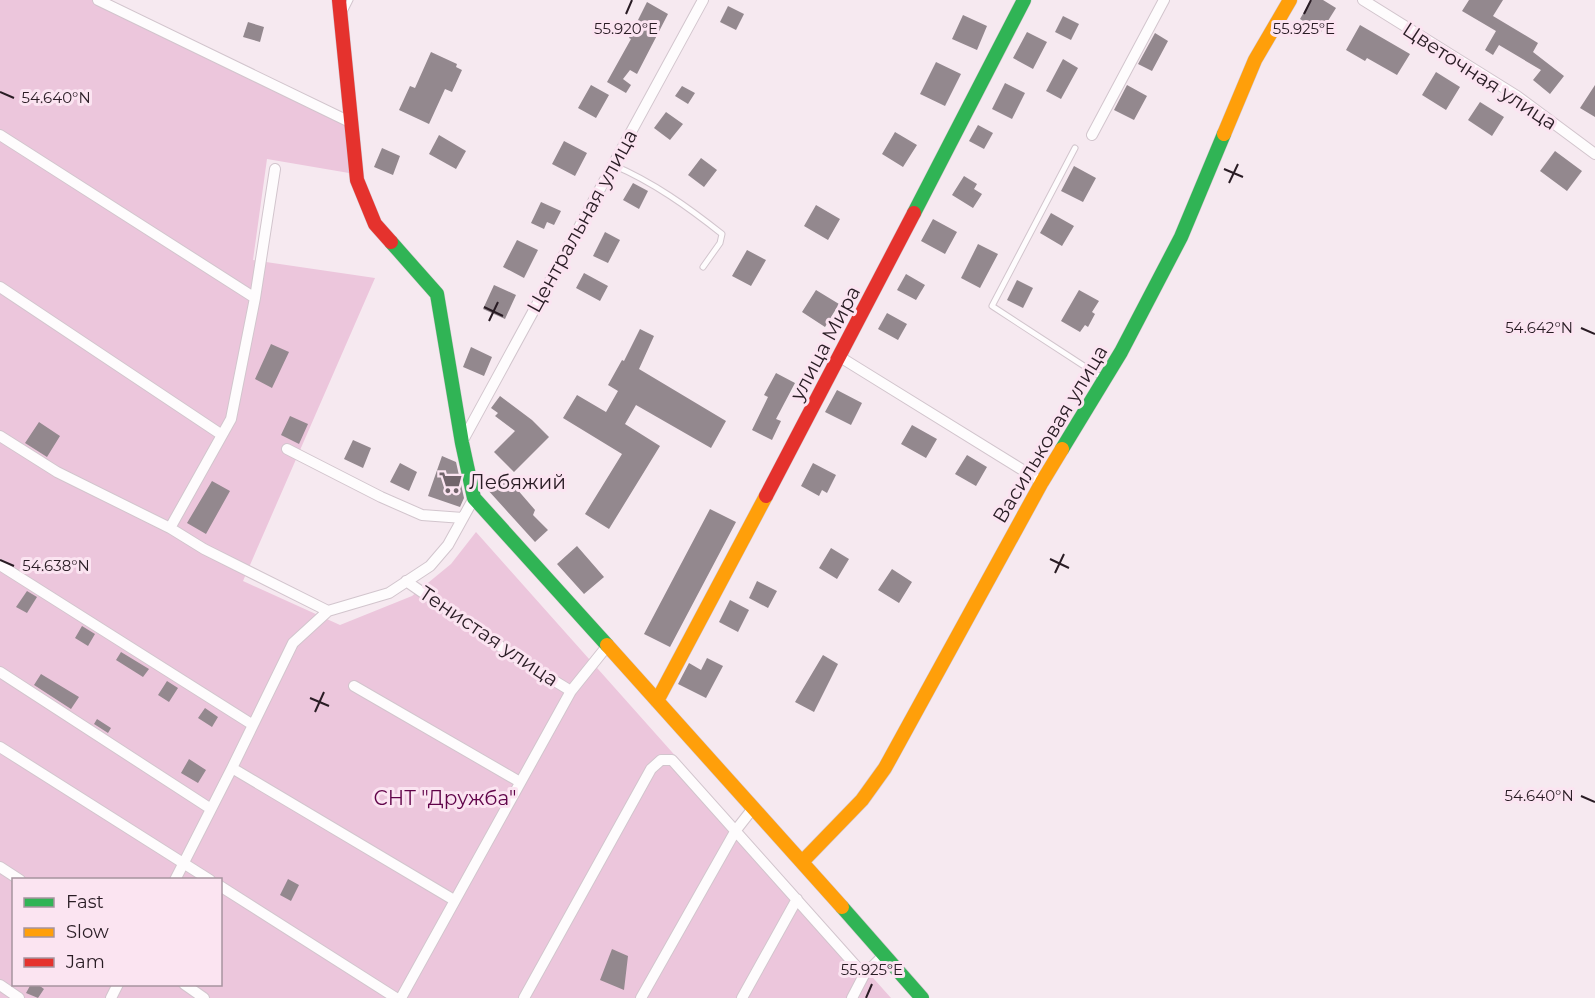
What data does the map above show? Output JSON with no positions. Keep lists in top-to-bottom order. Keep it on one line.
{"streets":{"street":["Цветочная улица","Центральная улица","улица Мира","Васильковая улица","Тенистая улица"]},"parks":["СНТ \"Дружба\""],"places":{"supermarket":["Лебяжий"]},"legend":["Fast","Slow","Jam"],"coordinates":["55.920°E","55.925°E","54.640°N","54.642°N","54.638°N"]}
